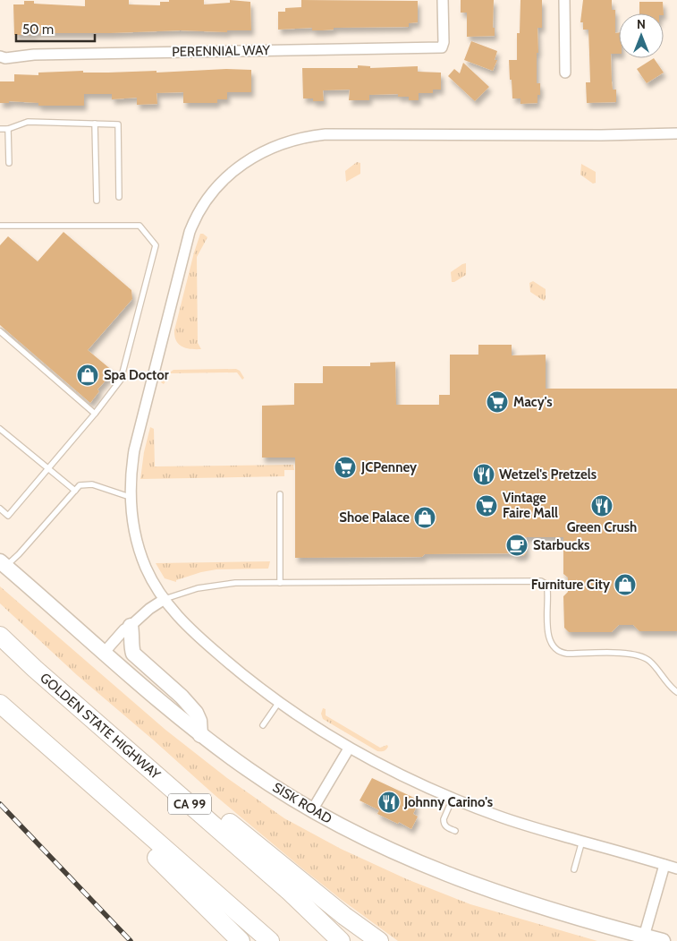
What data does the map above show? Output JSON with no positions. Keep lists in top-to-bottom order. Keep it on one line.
{"streets":{"highway":["GOLDEN STATE HIGHWAY","CA 99"],"main road":["SISK ROAD"],"street":["PERENNIAL WAY"]},"places":{"shop":["Spa Doctor","Shoe Palace","Furniture City"],"supermarket":["Macy's","JCPenney","Vintage Faire Mall"],"restaurant":["Wetzel's Pretzels","Green Crush","Johnny Carino's"],"cafe":["Starbucks"]},"scale_bar":"50 m","north":"top"}
